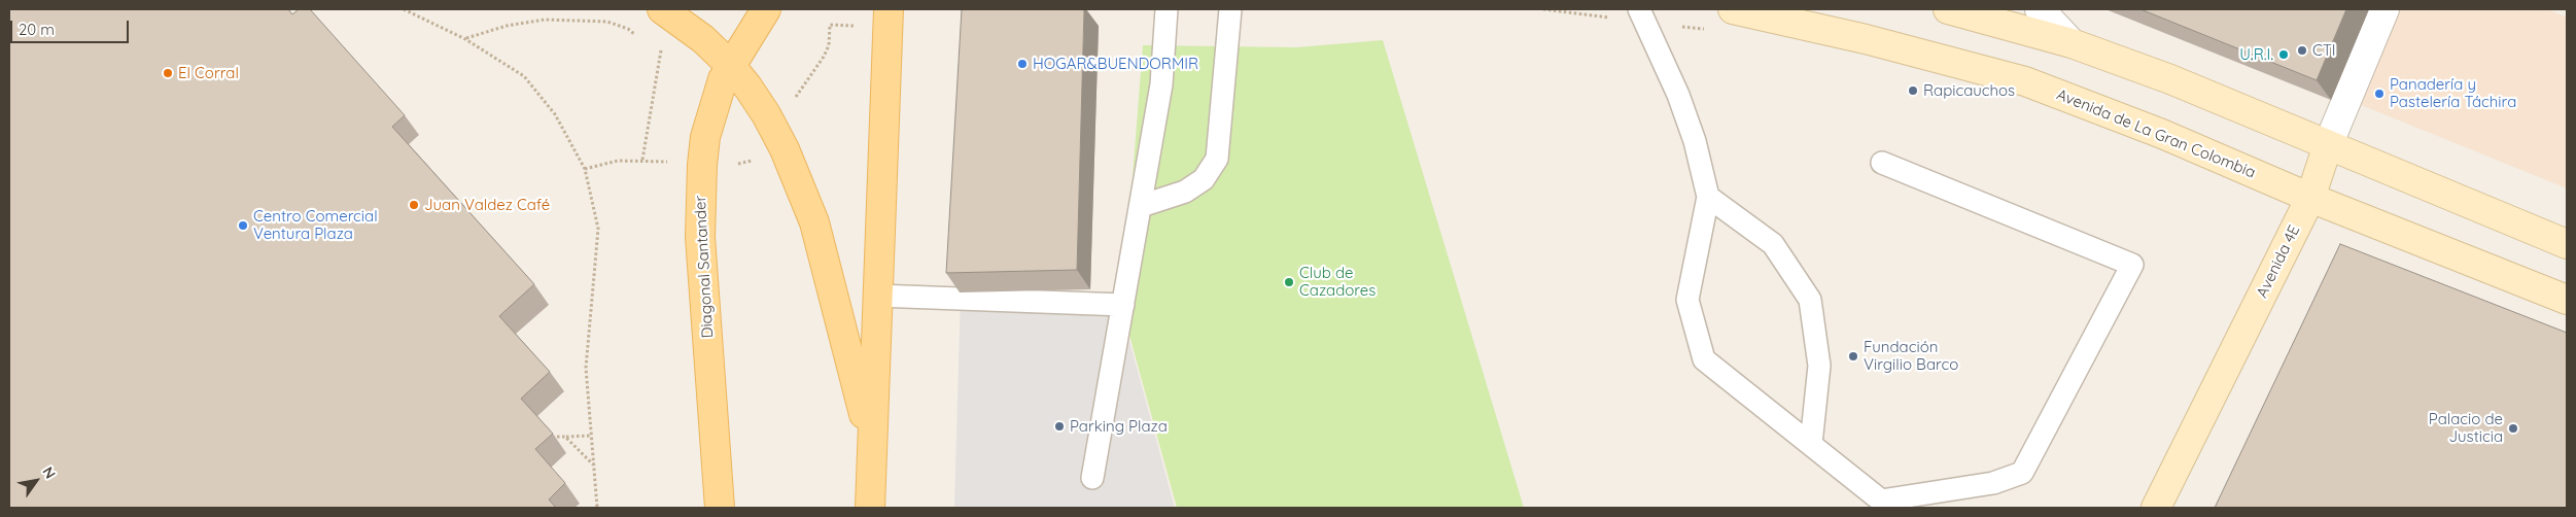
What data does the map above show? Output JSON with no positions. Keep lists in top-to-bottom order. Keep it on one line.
{"streets":{"main road":["Diagonal Santander"],"street":["Avenida de La Gran Colombia","Avenida 4E"]},"crossings":[["Avenida de La Gran Colombia","Avenida 4E"]],"places":["CTI","U.R.I.","HOGAR&BUENDORMIR","El Corral","Rapicauchos","Panadería y Pastelería Táchira","Juan Valdez Café","Centro Comercial Ventura Plaza","Club de Cazadores","Fundación Virgilio Barco","Parking Plaza","Palacio de Justicia"],"scale_bar":"20 m","north":"top right"}
